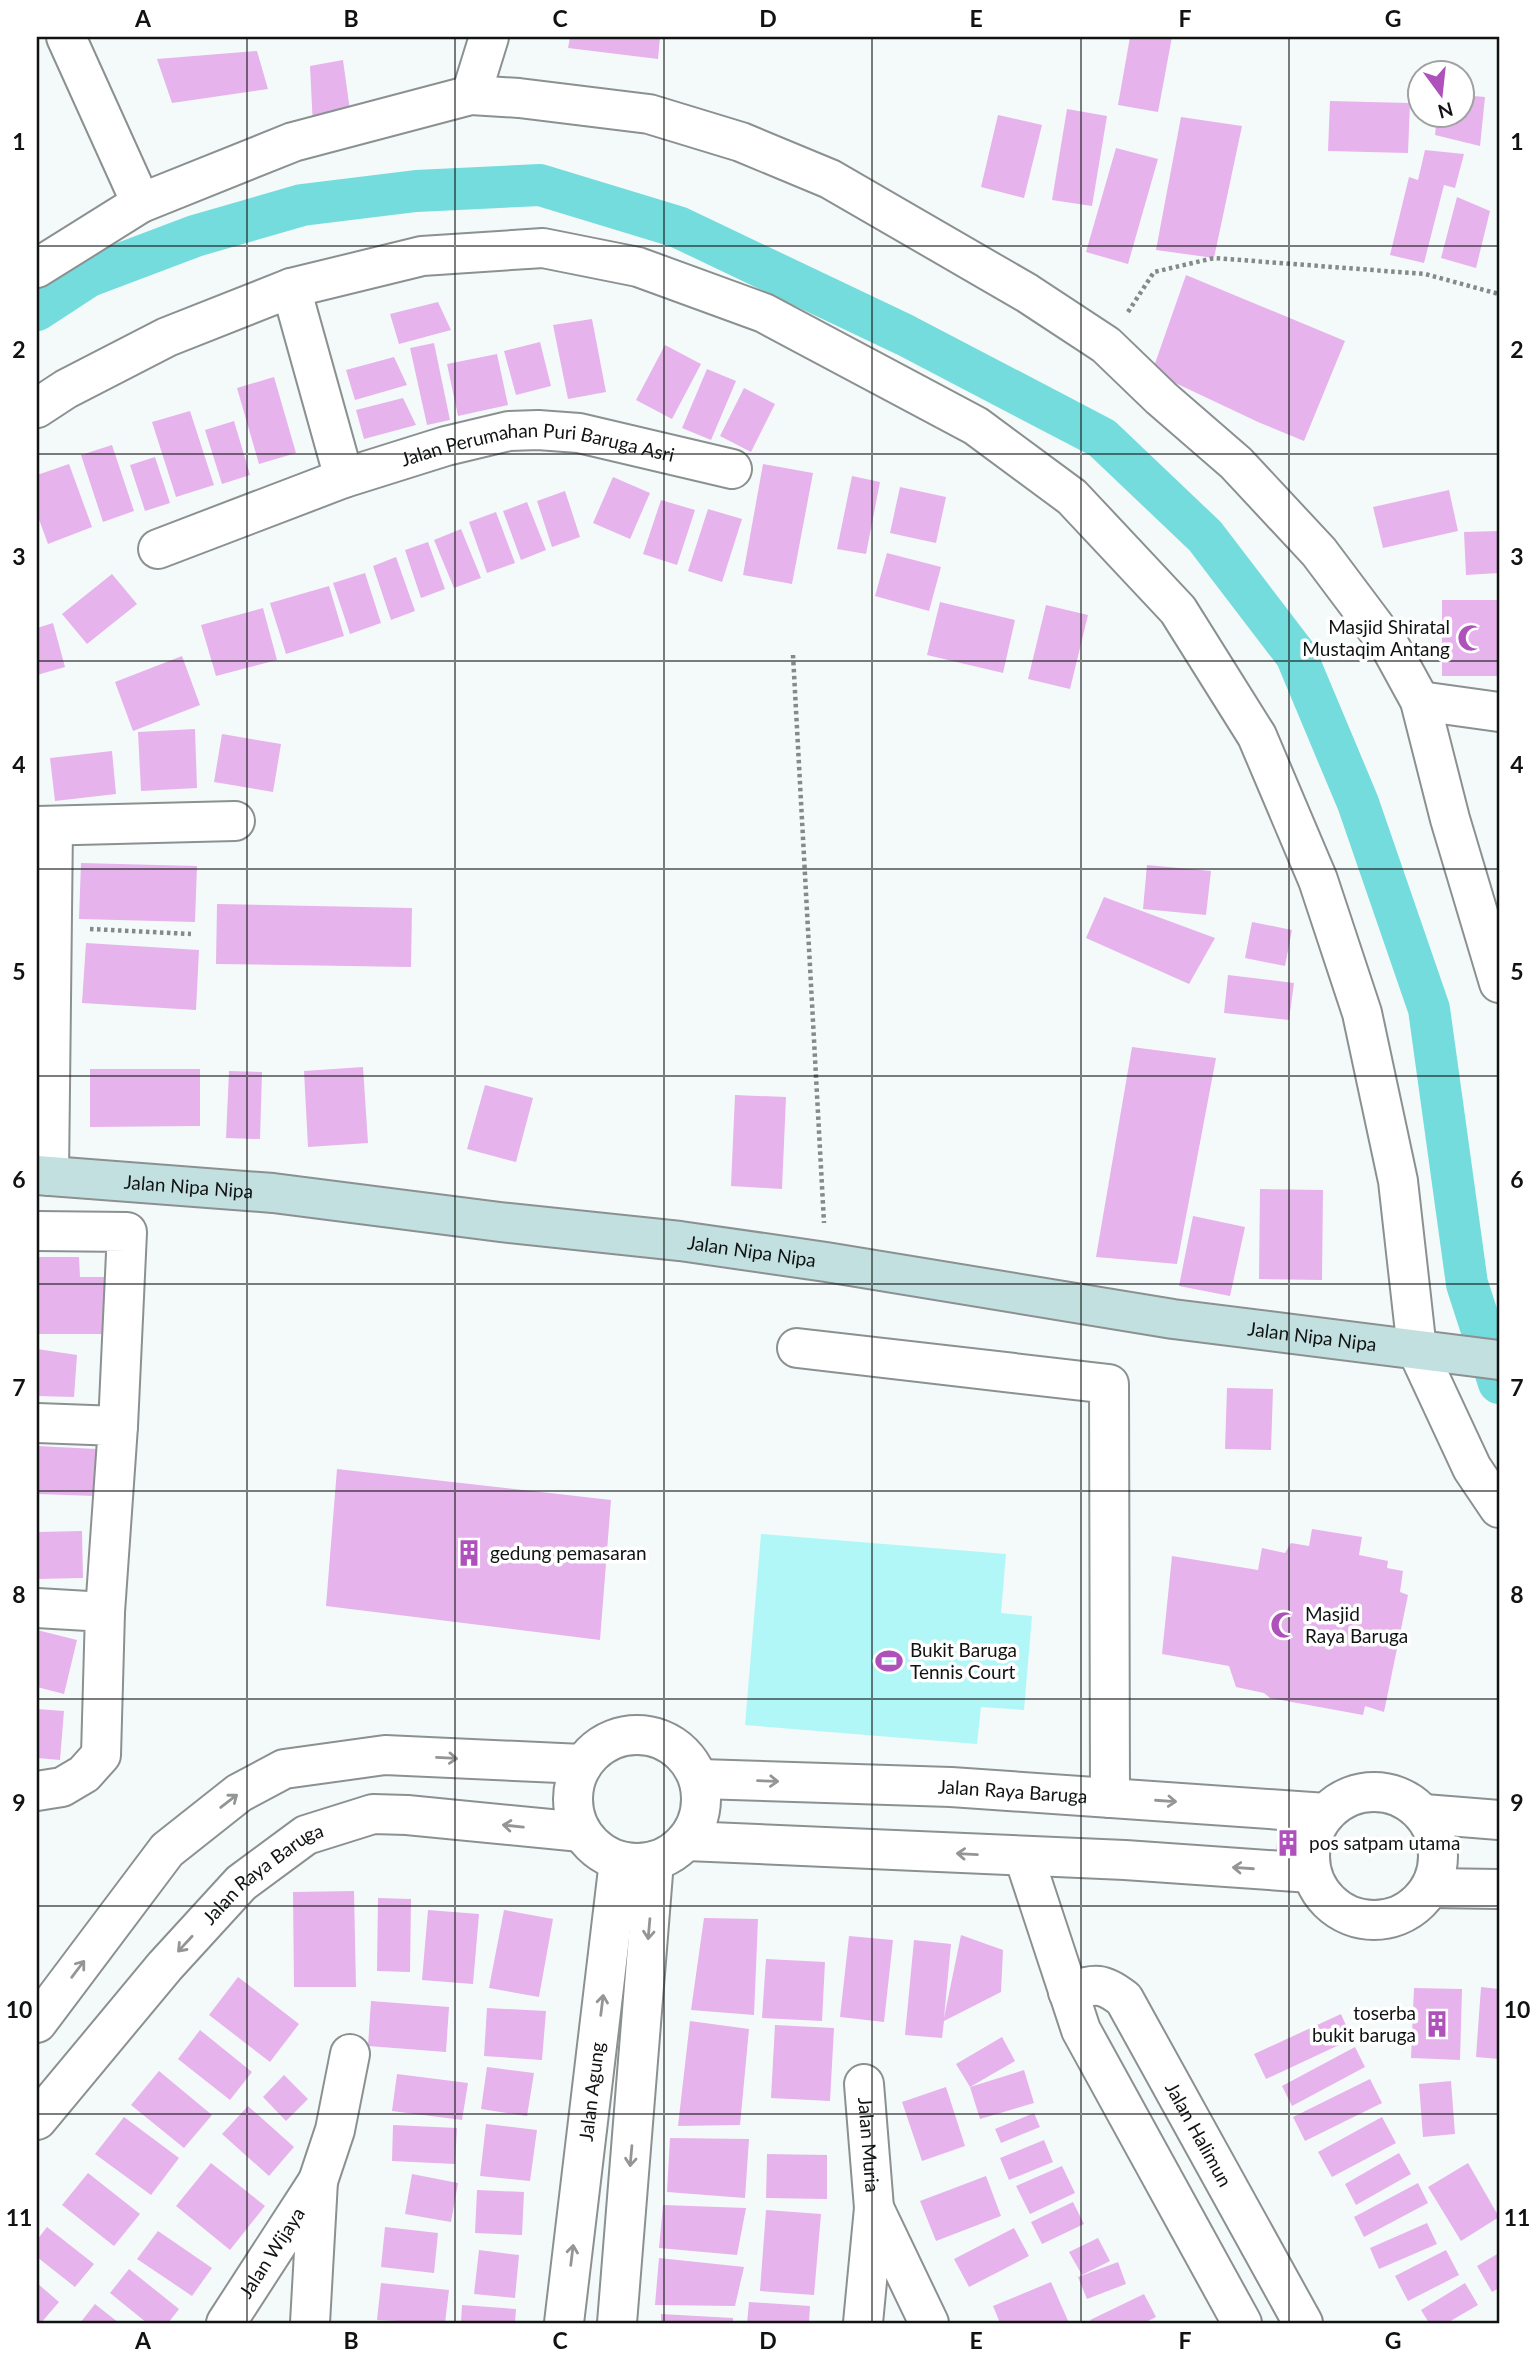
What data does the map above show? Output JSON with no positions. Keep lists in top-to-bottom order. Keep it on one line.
{"streets":{"street":["Jalan Perumahan Puri Baruga Asri","Jalan Nipa Nipa","Jalan Raya Baruga","Jalan Agung","Jalan Halimun","Jalan Muria","Jalan Wijaya"]},"crossings":[["Jalan Raya Baruga","Jalan Agung"]],"places":{"mosque":["Masjid Shiratal Mustaqim Antang","Masjid Raya Baruga"],"building":["gedung pemasaran","pos satpam utama","toserba bukit baruga"],"sports":["Bukit Baruga Tennis Court"]},"north":"bottom","grid":{"columns":["A","B","C","D","E","F","G"],"rows":["1","2","3","4","5","6","7","8","9","10","11"]}}
